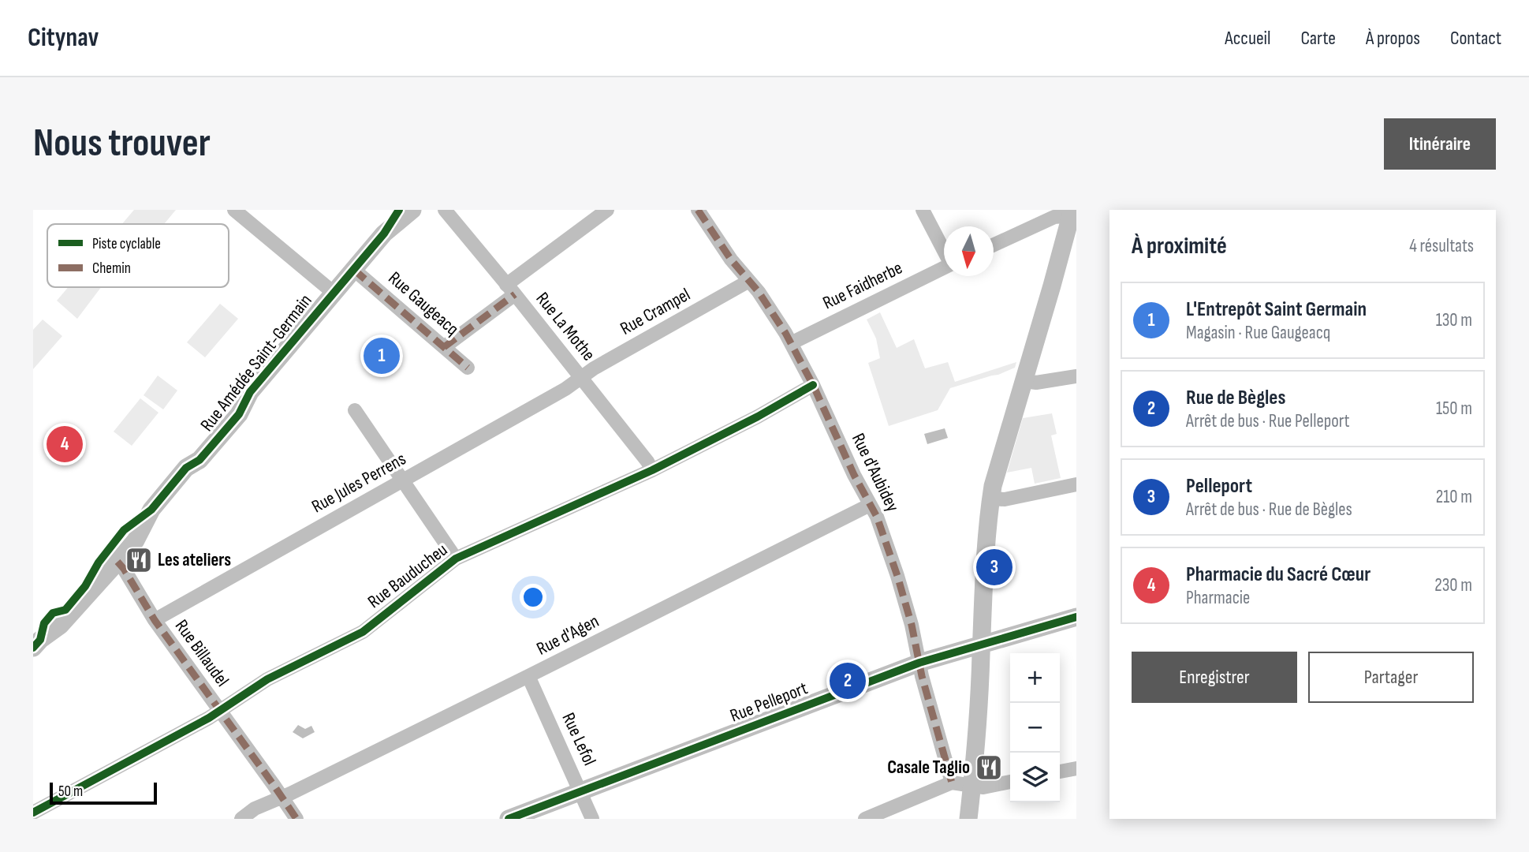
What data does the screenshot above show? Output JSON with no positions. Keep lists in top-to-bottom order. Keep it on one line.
{"streets":{"street":["Rue Faidherbe","Rue Gaugeacq","Rue Crampel","Rue La Mothe","Rue Amédée Saint-Germain","Rue d'Aubidey","Rue Jules Perrens","Rue Bauducheu","Rue d'Agen","Rue Billaudel","Rue Pelleport","Rue Lefol"]},"crossings":[["Rue Faidherbe","Rue d'Aubidey"],["Rue Gaugeacq","Rue Amédée Saint-Germain"],["Rue Crampel","Rue La Mothe"],["Rue Crampel","Rue d'Aubidey"],["Rue Crampel","Rue Jules Perrens"],["Rue La Mothe","Rue Jules Perrens"],["Rue La Mothe","Rue Bauducheu"],["Rue Amédée Saint-Germain","Rue Billaudel"],["Rue d'Aubidey","Rue Bauducheu"],["Rue d'Aubidey","Rue d'Agen"],["Rue d'Aubidey","Rue Pelleport"],["Rue Jules Perrens","Rue Billaudel"],["Rue Bauducheu","Rue Billaudel"],["Rue d'Agen","Rue Billaudel"],["Rue d'Agen","Rue Lefol"],["Rue Pelleport","Rue Lefol"]],"places":{"restaurant":["Les ateliers","Casale Taglio"]},"legend":["Piste cyclable","Chemin"],"scale_bar":"50 m","north":"bottom","page":{"header":"Citynav","nav":["Accueil","Carte","À propos","Contact"],"buttons":["Itinéraire",["Enregistrer","Partager"]],"title":"Nous trouver","heading":["À proximité","4 résultats"],"list":[{"mark":"1","name":"L'Entrepôt Saint Germain","note":"Magasin · Rue Gaugeacq","value":"130 m"},{"mark":"2","name":"Rue de Bègles","note":"Arrêt de bus · Rue Pelleport","value":"150 m"},{"mark":"3","name":"Pelleport","note":"Arrêt de bus · Rue de Bègles","value":"210 m"},{"mark":"4","name":"Pharmacie du Sacré Cœur","note":"Pharmacie","value":"230 m"}],"pins":["1","4","3","2"],"map_buttons":["+","−"],"scale":"50 m"}}
